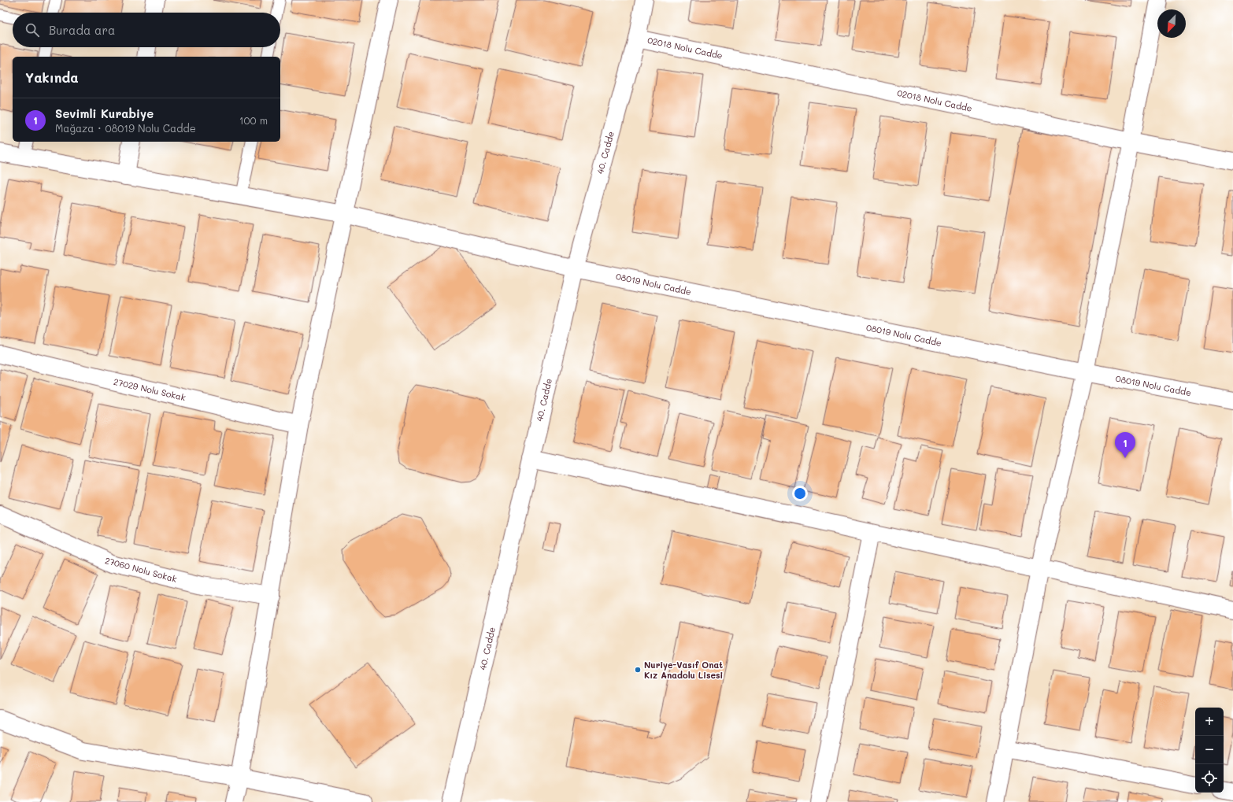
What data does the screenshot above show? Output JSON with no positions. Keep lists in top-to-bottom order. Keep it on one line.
{"streets":{"street":["02018 Nolu Cadde","40. Cadde","08019 Nolu Cadde","27029 Nolu Sokak","27060 Nolu Sokak"]},"crossings":[["02018 Nolu Cadde","40. Cadde"],["40. Cadde","08019 Nolu Cadde"]],"places":["Nuriye-Vasıf Onat Kız Anadolu Lisesi"],"north":"bottom left","page":{"search":"Burada ara","heading":"Yakında","list":[{"mark":"1","name":"Sevimli Kurabiye","note":"Mağaza · 08019 Nolu Cadde","value":"100 m"}],"pins":"1","map_buttons":["+","−"]}}
